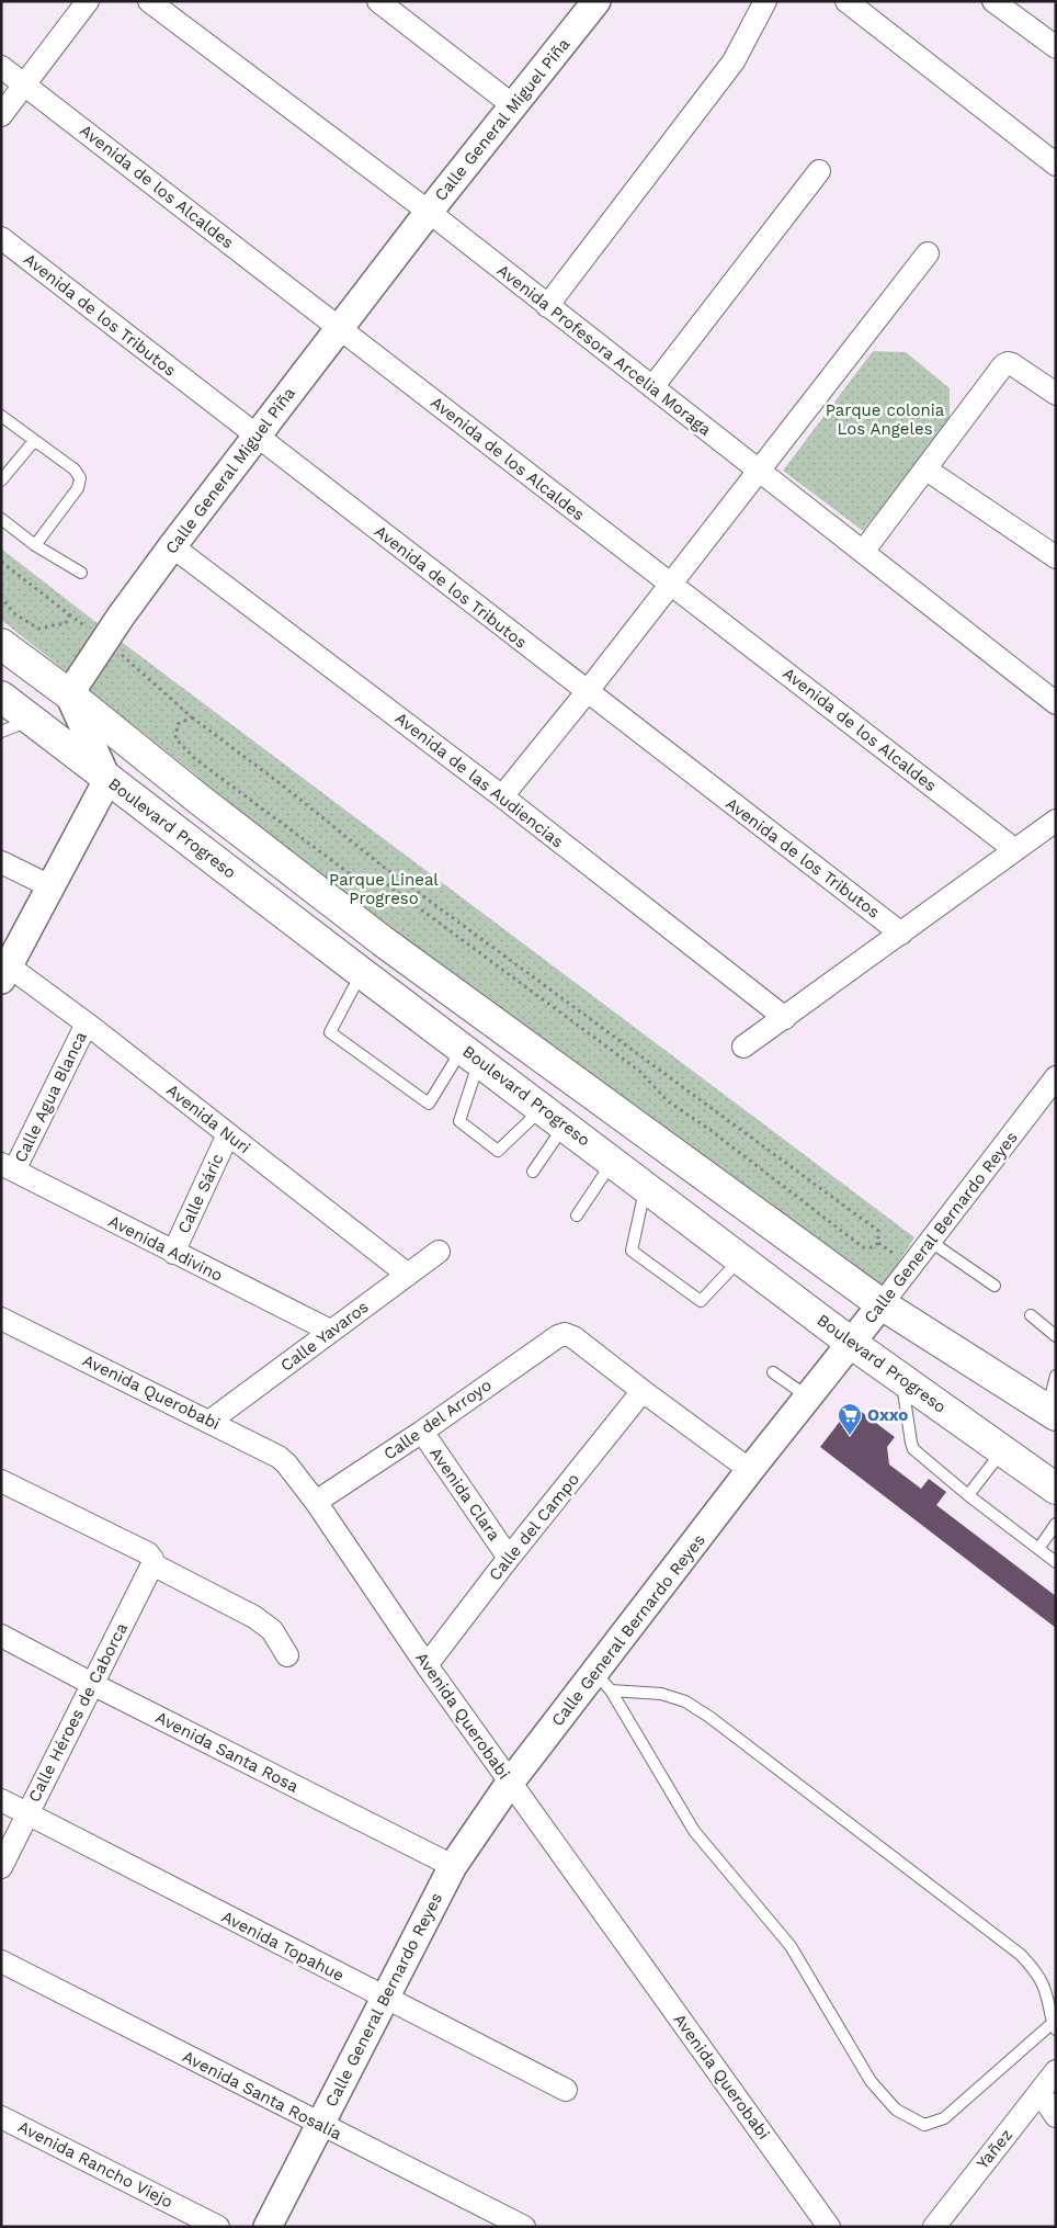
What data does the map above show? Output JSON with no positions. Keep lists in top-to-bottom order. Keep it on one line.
{"streets":{"main road":["Boulevard Progreso"],"street":["Calle General Miguel Piña","Avenida de los Alcaldes","Avenida de los Tributos","Avenida Profesora Arcelia Moraga","Avenida de las Audiencias","Calle Agua Blanca","Avenida Nuri","Calle Sáric","Calle General Bernardo Reyes","Avenida Adivino","Calle Yavaros","Avenida Querobabi","Calle del Arroyo","Avenida Clara","Calle del Campo","Calle Héroes de Caborca","Avenida Santa Rosa","Avenida Topahue","Avenida Santa Rosalía","Yañez","Avenida Rancho Viejo"]},"crossings":[["Calle General Miguel Piña","Avenida de los Alcaldes"],["Calle General Miguel Piña","Avenida de los Tributos"],["Calle General Miguel Piña","Avenida Profesora Arcelia Moraga"],["Calle General Miguel Piña","Avenida de las Audiencias"],["Boulevard Progreso","Calle General Bernardo Reyes"],["Calle Agua Blanca","Avenida Nuri"],["Calle Agua Blanca","Avenida Adivino"],["Avenida Nuri","Calle Sáric"],["Avenida Nuri","Calle Yavaros"],["Calle Sáric","Avenida Adivino"],["Calle General Bernardo Reyes","Avenida Querobabi"],["Calle General Bernardo Reyes","Avenida Santa Rosa"],["Calle General Bernardo Reyes","Avenida Topahue"],["Calle General Bernardo Reyes","Avenida Santa Rosalía"],["Avenida Adivino","Calle Yavaros"],["Calle Yavaros","Avenida Querobabi"],["Avenida Querobabi","Calle del Arroyo"],["Avenida Querobabi","Calle del Campo"],["Calle del Arroyo","Avenida Clara"],["Calle del Arroyo","Calle del Campo"],["Avenida Clara","Calle del Campo"],["Calle Héroes de Caborca","Avenida Santa Rosa"],["Calle Héroes de Caborca","Avenida Topahue"]],"parks":["Parque colonia Los Angeles","Parque Lineal Progreso"],"places":{"supermarket":["Oxxo"]}}
